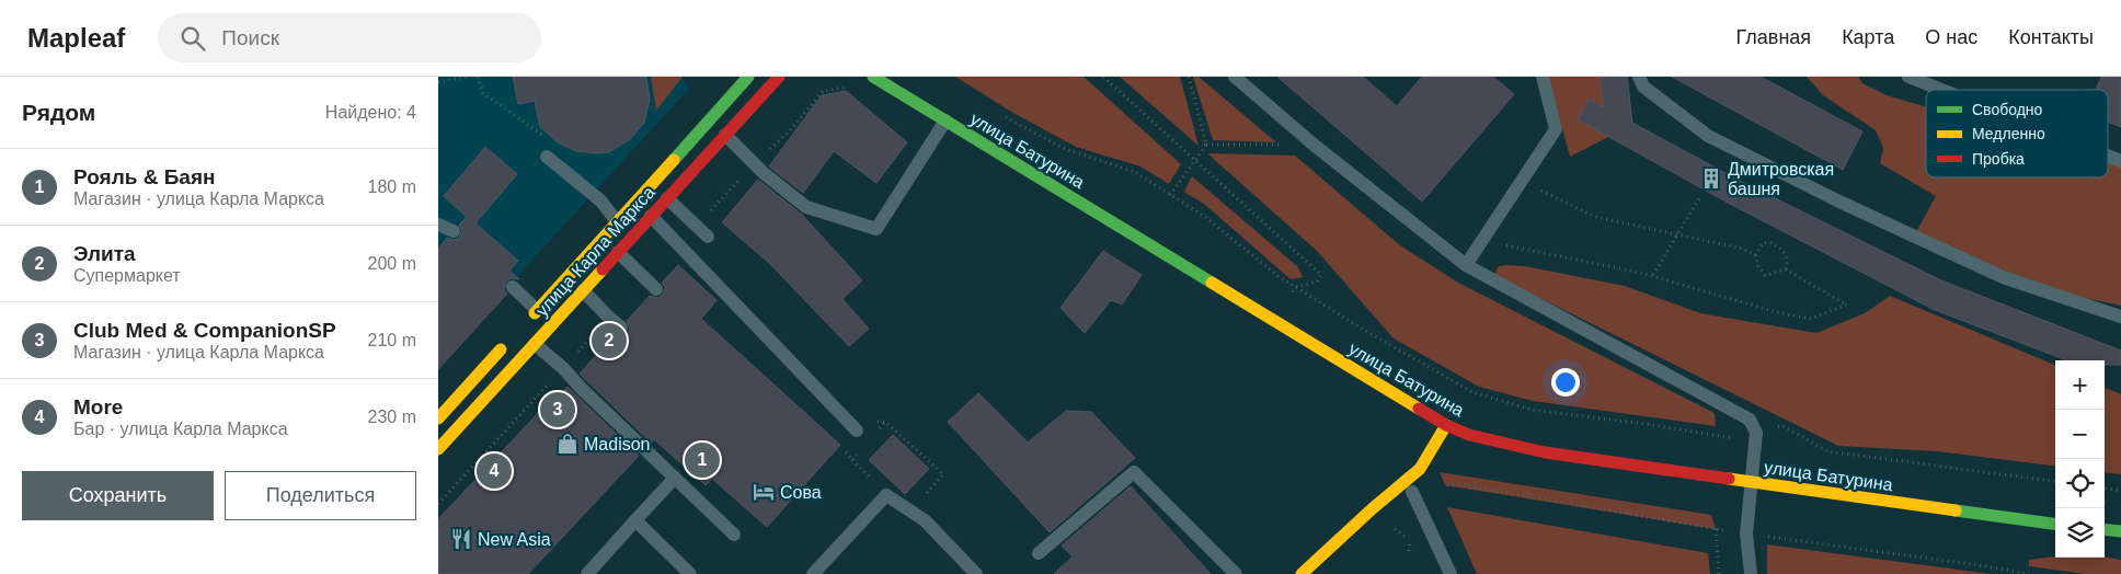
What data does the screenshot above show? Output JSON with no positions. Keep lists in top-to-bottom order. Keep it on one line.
{"streets":{"main road":["улица Батурина","улица Карла Маркса"]},"places":{"building":["Дмитровская башня"],"shop":["Madison"],"hotel":["Сова"],"restaurant":["New Asia"]},"legend":["Свободно","Медленно","Пробка"],"page":{"header":"Mapleaf","search":"Поиск","nav":["Главная","Карта","О нас","Контакты"],"heading":["Рядом","Найдено: 4"],"list":[{"mark":"1","name":"Рояль & Баян","note":"Магазин · улица Карла Маркса","value":"180 m"},{"mark":"2","name":"Элита","note":"Супермаркет","value":"200 m"},{"mark":"3","name":"Club Med & CompanionSP","note":"Магазин · улица Карла Маркса","value":"210 m"},{"mark":"4","name":"More","note":"Бар · улица Карла Маркса","value":"230 m"}],"pins":["2","3","1","4"],"map_buttons":["+","−"],"buttons":["Сохранить","Поделиться"]}}
